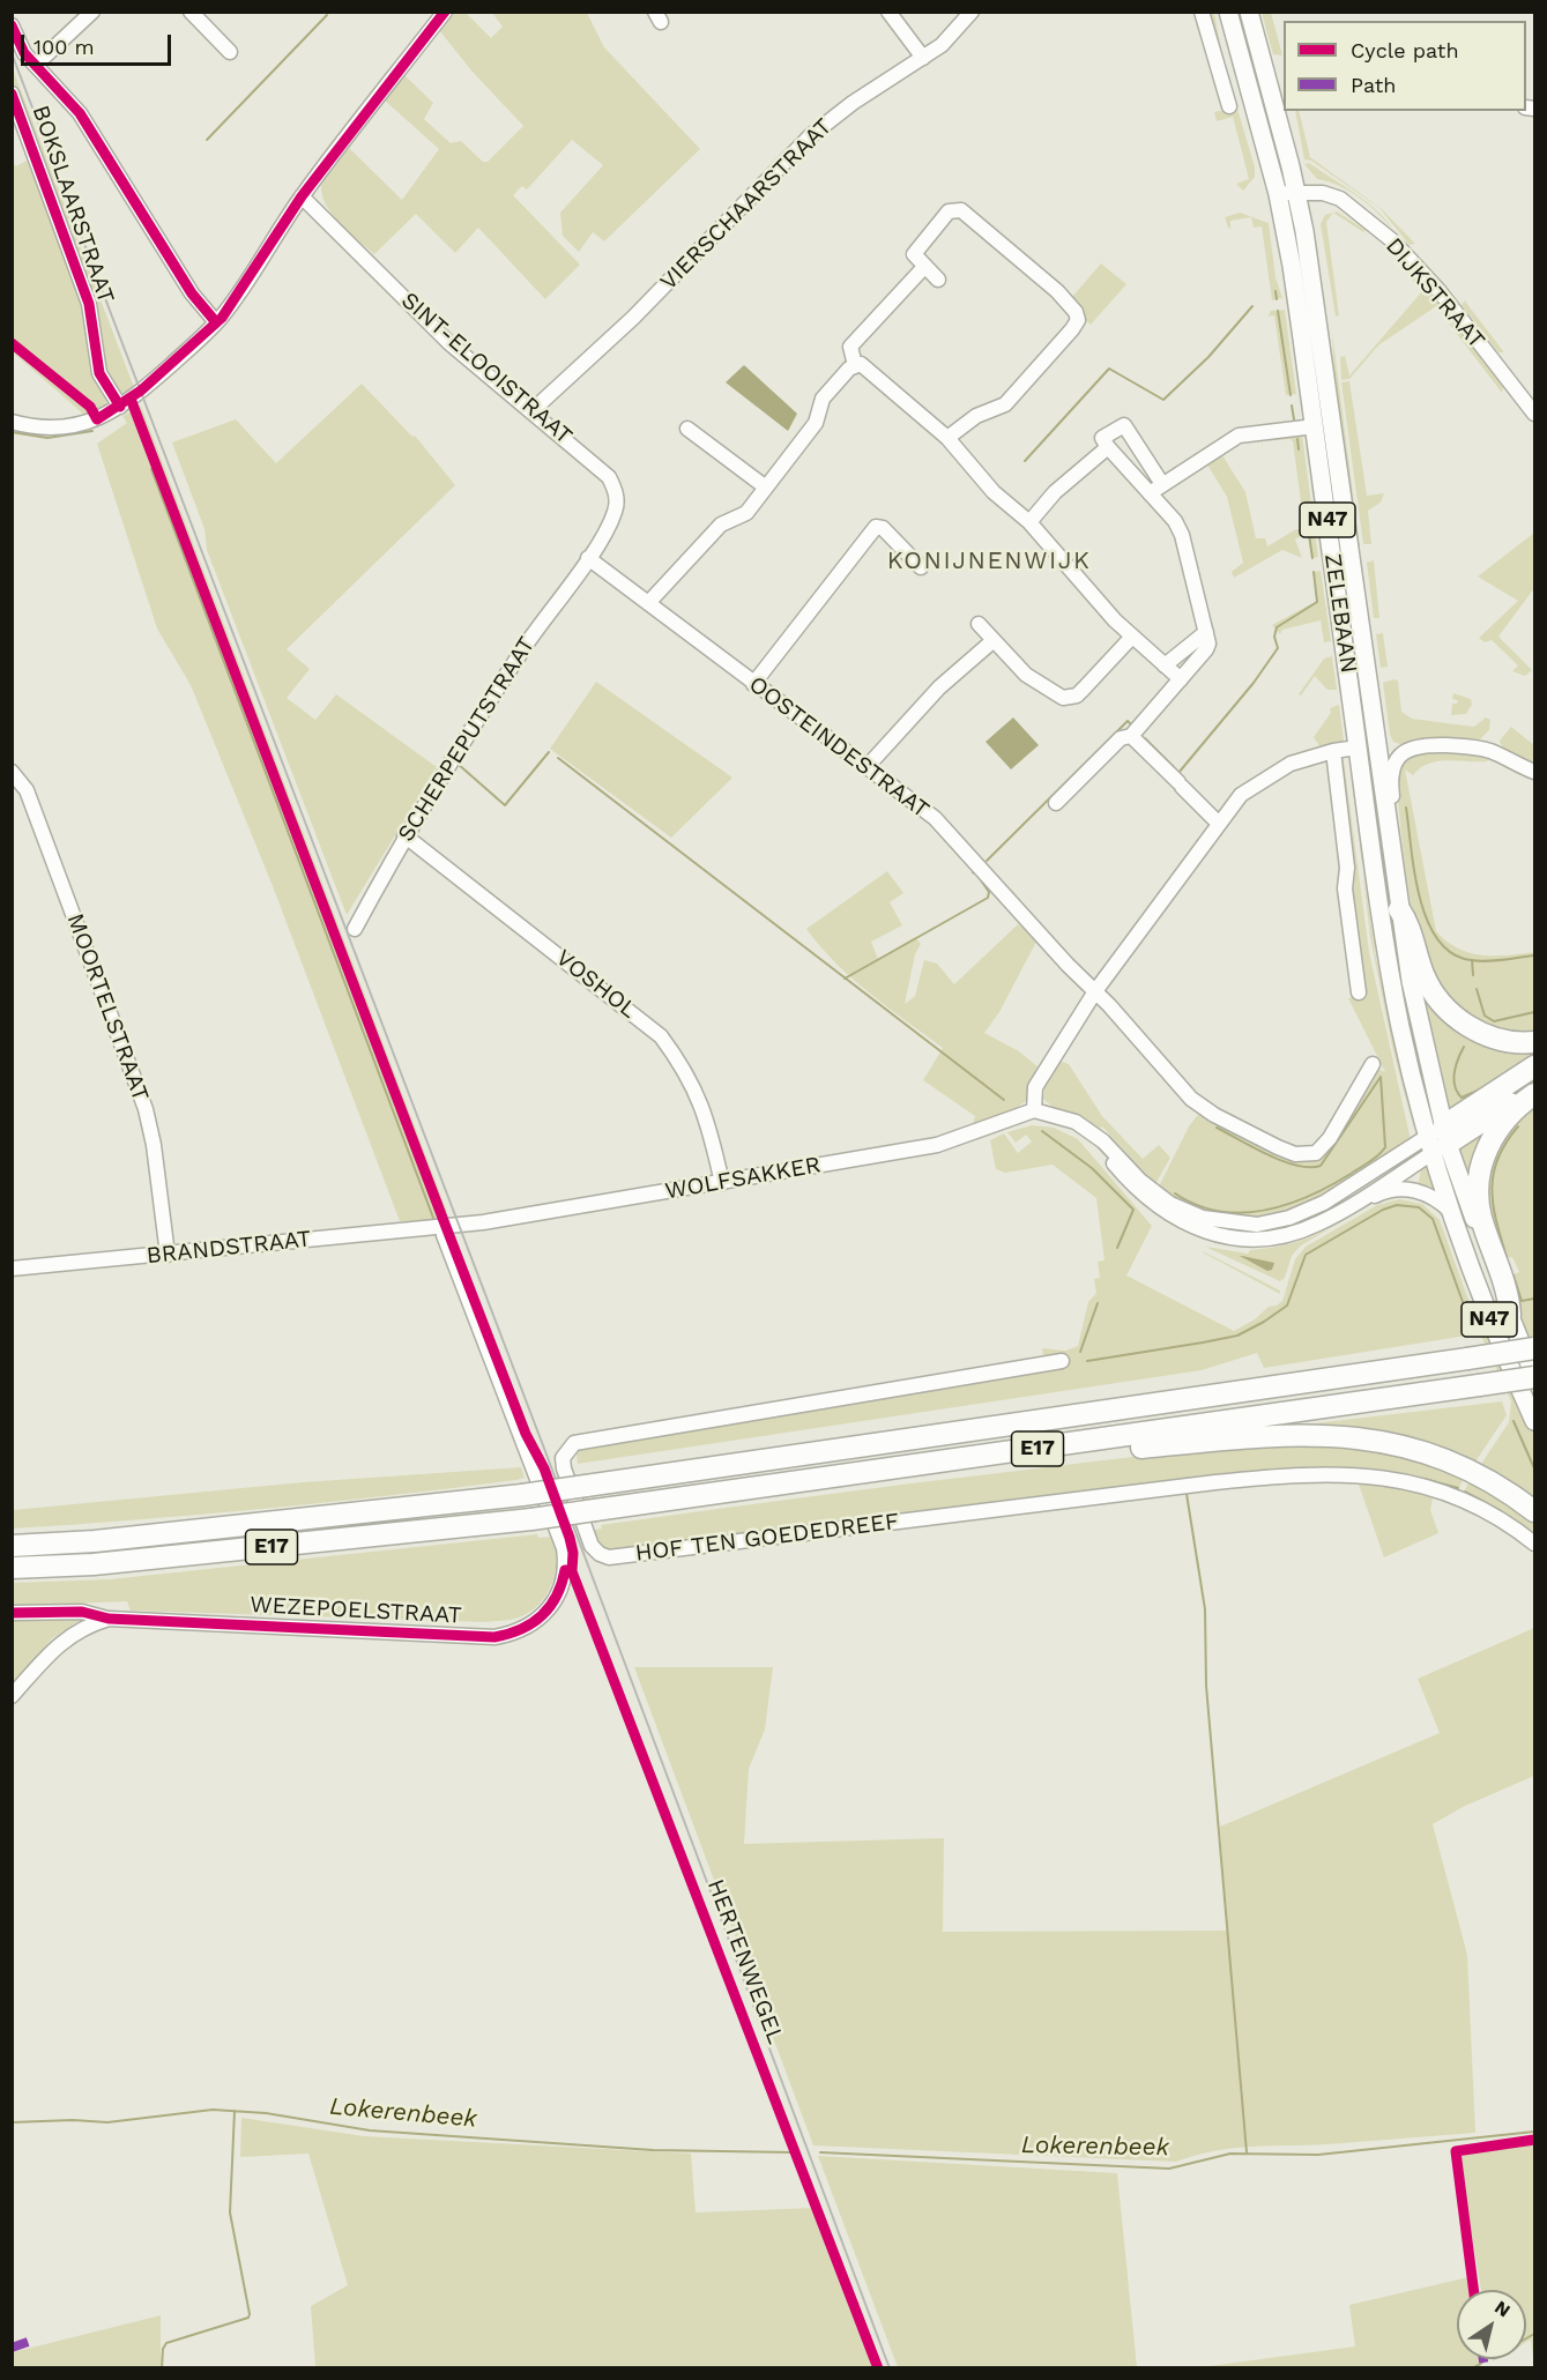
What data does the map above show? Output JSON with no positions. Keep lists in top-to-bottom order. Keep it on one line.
{"streets":{"highway":["E17"],"main road":["N47","ZELEBAAN"],"street":["BOKSLAARSTRAAT","VIERSCHAARSTRAAT","DIJKSTRAAT","SINT-ELOOISTRAAT","SCHERPEPUTSTRAAT","OOSTEINDESTRAAT","VOSHOL","MOORTELSTRAAT","WOLFSAKKER","BRANDSTRAAT","HOF TEN GOEDEDREEF","WEZEPOELSTRAAT"],"cycle path":["HERTENWEGEL"]},"crossings":[["VIERSCHAARSTRAAT","SINT-ELOOISTRAAT"],["DIJKSTRAAT","ZELEBAAN"],["SINT-ELOOISTRAAT","SCHERPEPUTSTRAAT"],["SINT-ELOOISTRAAT","OOSTEINDESTRAAT"],["N47","ZELEBAAN"],["N47","E17"],["SCHERPEPUTSTRAAT","OOSTEINDESTRAAT"],["SCHERPEPUTSTRAAT","VOSHOL"],["VOSHOL","WOLFSAKKER"],["MOORTELSTRAAT","BRANDSTRAAT"],["WOLFSAKKER","BRANDSTRAAT"],["WOLFSAKKER","WEZEPOELSTRAAT"],["BRANDSTRAAT","WEZEPOELSTRAAT"]],"districts":["KONIJNENWIJK"],"water":["Lokerenbeek"],"legend":["Cycle path","Path"],"scale_bar":"100 m","north":"top right"}
